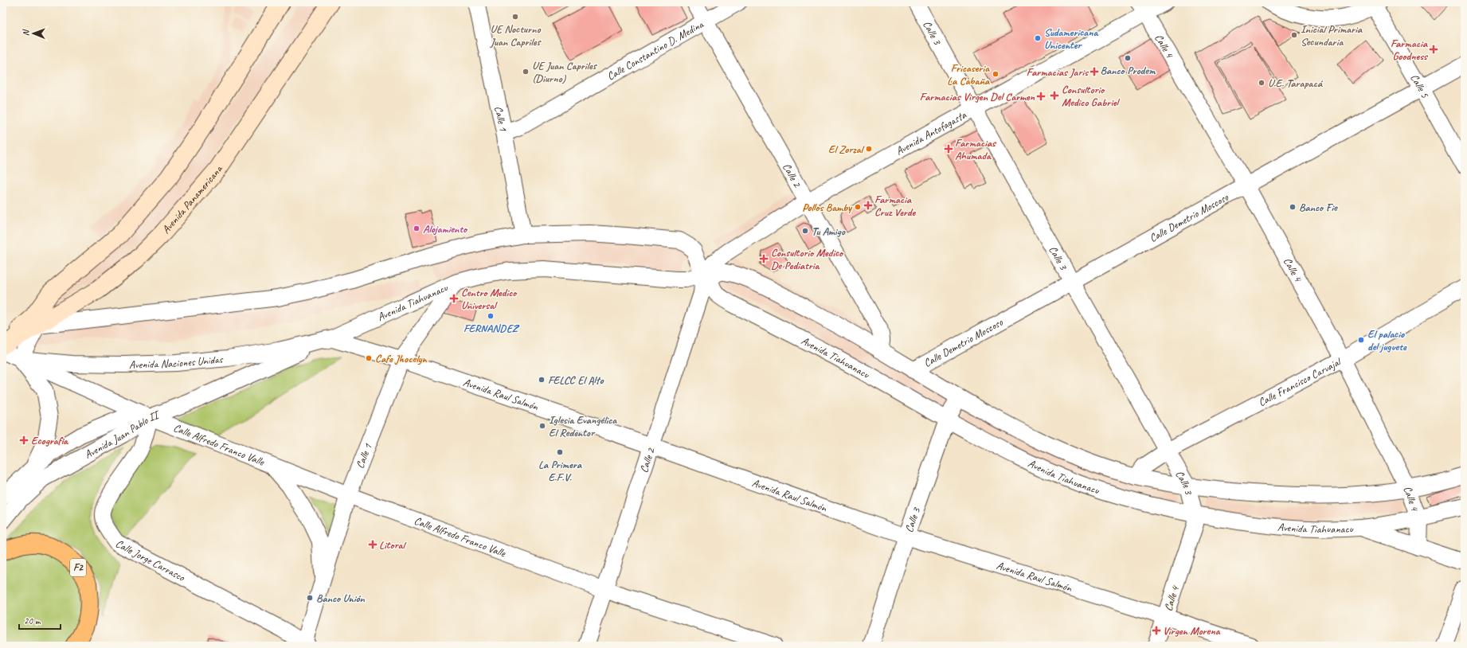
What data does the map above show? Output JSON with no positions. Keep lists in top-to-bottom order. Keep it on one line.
{"streets":{"highway":["F2"],"street":["Calle 3","Calle 4","Calle Constantino D. Medina","Calle 5","Calle 1","Avenida Antofagasta","Calle 2","Avenida Panamericana","Calle Demetrio Moscoso","Avenida Tiahuanacu","Avenida Naciones Unidas","Calle Francisco Carvajal","Avenida Raul Salmón","Avenida Juan Pablo II","Calle Alfredo Franco Valle","Calle Jorge Carrasco"]},"crossings":[["Calle 3","Calle 4"],["Calle 3","Avenida Antofagasta"],["Calle 3","Calle Demetrio Moscoso"],["Calle 3","Avenida Tiahuanacu"],["Calle 3","Calle Francisco Carvajal"],["Calle 3","Avenida Raul Salmón"],["Calle 4","Avenida Antofagasta"],["Calle 4","Calle Demetrio Moscoso"],["Calle 4","Avenida Tiahuanacu"],["Calle 4","Calle Francisco Carvajal"],["Calle 4","Avenida Raul Salmón"],["Calle Constantino D. Medina","Calle 1"],["Calle Constantino D. Medina","Calle 2"],["Calle 5","Calle Demetrio Moscoso"],["Calle 1","Avenida Tiahuanacu"],["Calle 1","Avenida Raul Salmón"],["Calle 1","Calle Alfredo Franco Valle"],["Calle 1","Calle Jorge Carrasco"],["Avenida Antofagasta","Calle 2"],["Avenida Antofagasta","Avenida Tiahuanacu"],["Calle 2","Avenida Tiahuanacu"],["Calle 2","Avenida Raul Salmón"],["Calle 2","Calle Alfredo Franco Valle"],["Calle Demetrio Moscoso","Avenida Tiahuanacu"],["Avenida Tiahuanacu","Avenida Naciones Unidas"],["Avenida Tiahuanacu","Calle Francisco Carvajal"],["Avenida Tiahuanacu","Avenida Raul Salmón"],["Avenida Tiahuanacu","Avenida Juan Pablo II"],["Avenida Tiahuanacu","Calle Alfredo Franco Valle"],["Avenida Tiahuanacu","Calle Jorge Carrasco"],["Avenida Naciones Unidas","Avenida Raul Salmón"],["Avenida Naciones Unidas","Avenida Juan Pablo II"],["Avenida Naciones Unidas","Calle Alfredo Franco Valle"],["Avenida Naciones Unidas","Calle Jorge Carrasco"],["Avenida Juan Pablo II","Calle Alfredo Franco Valle"],["Avenida Juan Pablo II","Calle Jorge Carrasco"],["Calle Alfredo Franco Valle","Calle Jorge Carrasco"]],"places":{"other":["UE Nocturno Juan Capriles","Inicial Primaria Secundaria","Sudamericana Unicenter","Banco Prodem","UE Juan Capriles (Diurno)","Fricaseria La Cabaña","U.E. Tarapacá","El Zorzal","Pollos Bamby","Banco Fie","Alojamiento","Tu Amigo","FERNANDEZ","El palacio del juguete","Cafe Jhocelyn","FELCC El Alto","Iglesia Evangélica El Redentor","La Primera E.F.V.","Banco Unión"],"health":["Farmacia Goodness","Farmacias Jaris","Consultorio Medico Gabriel","Farmacias Virgen Del Carmen","Farmacias Ahumada","Farmacia Cruz Verde","Consultorio Medico De Pediatria","Centro Medico Universal","Ecografia","Litoral","Virgen Morena"]},"scale_bar":"20 m","north":"left"}
